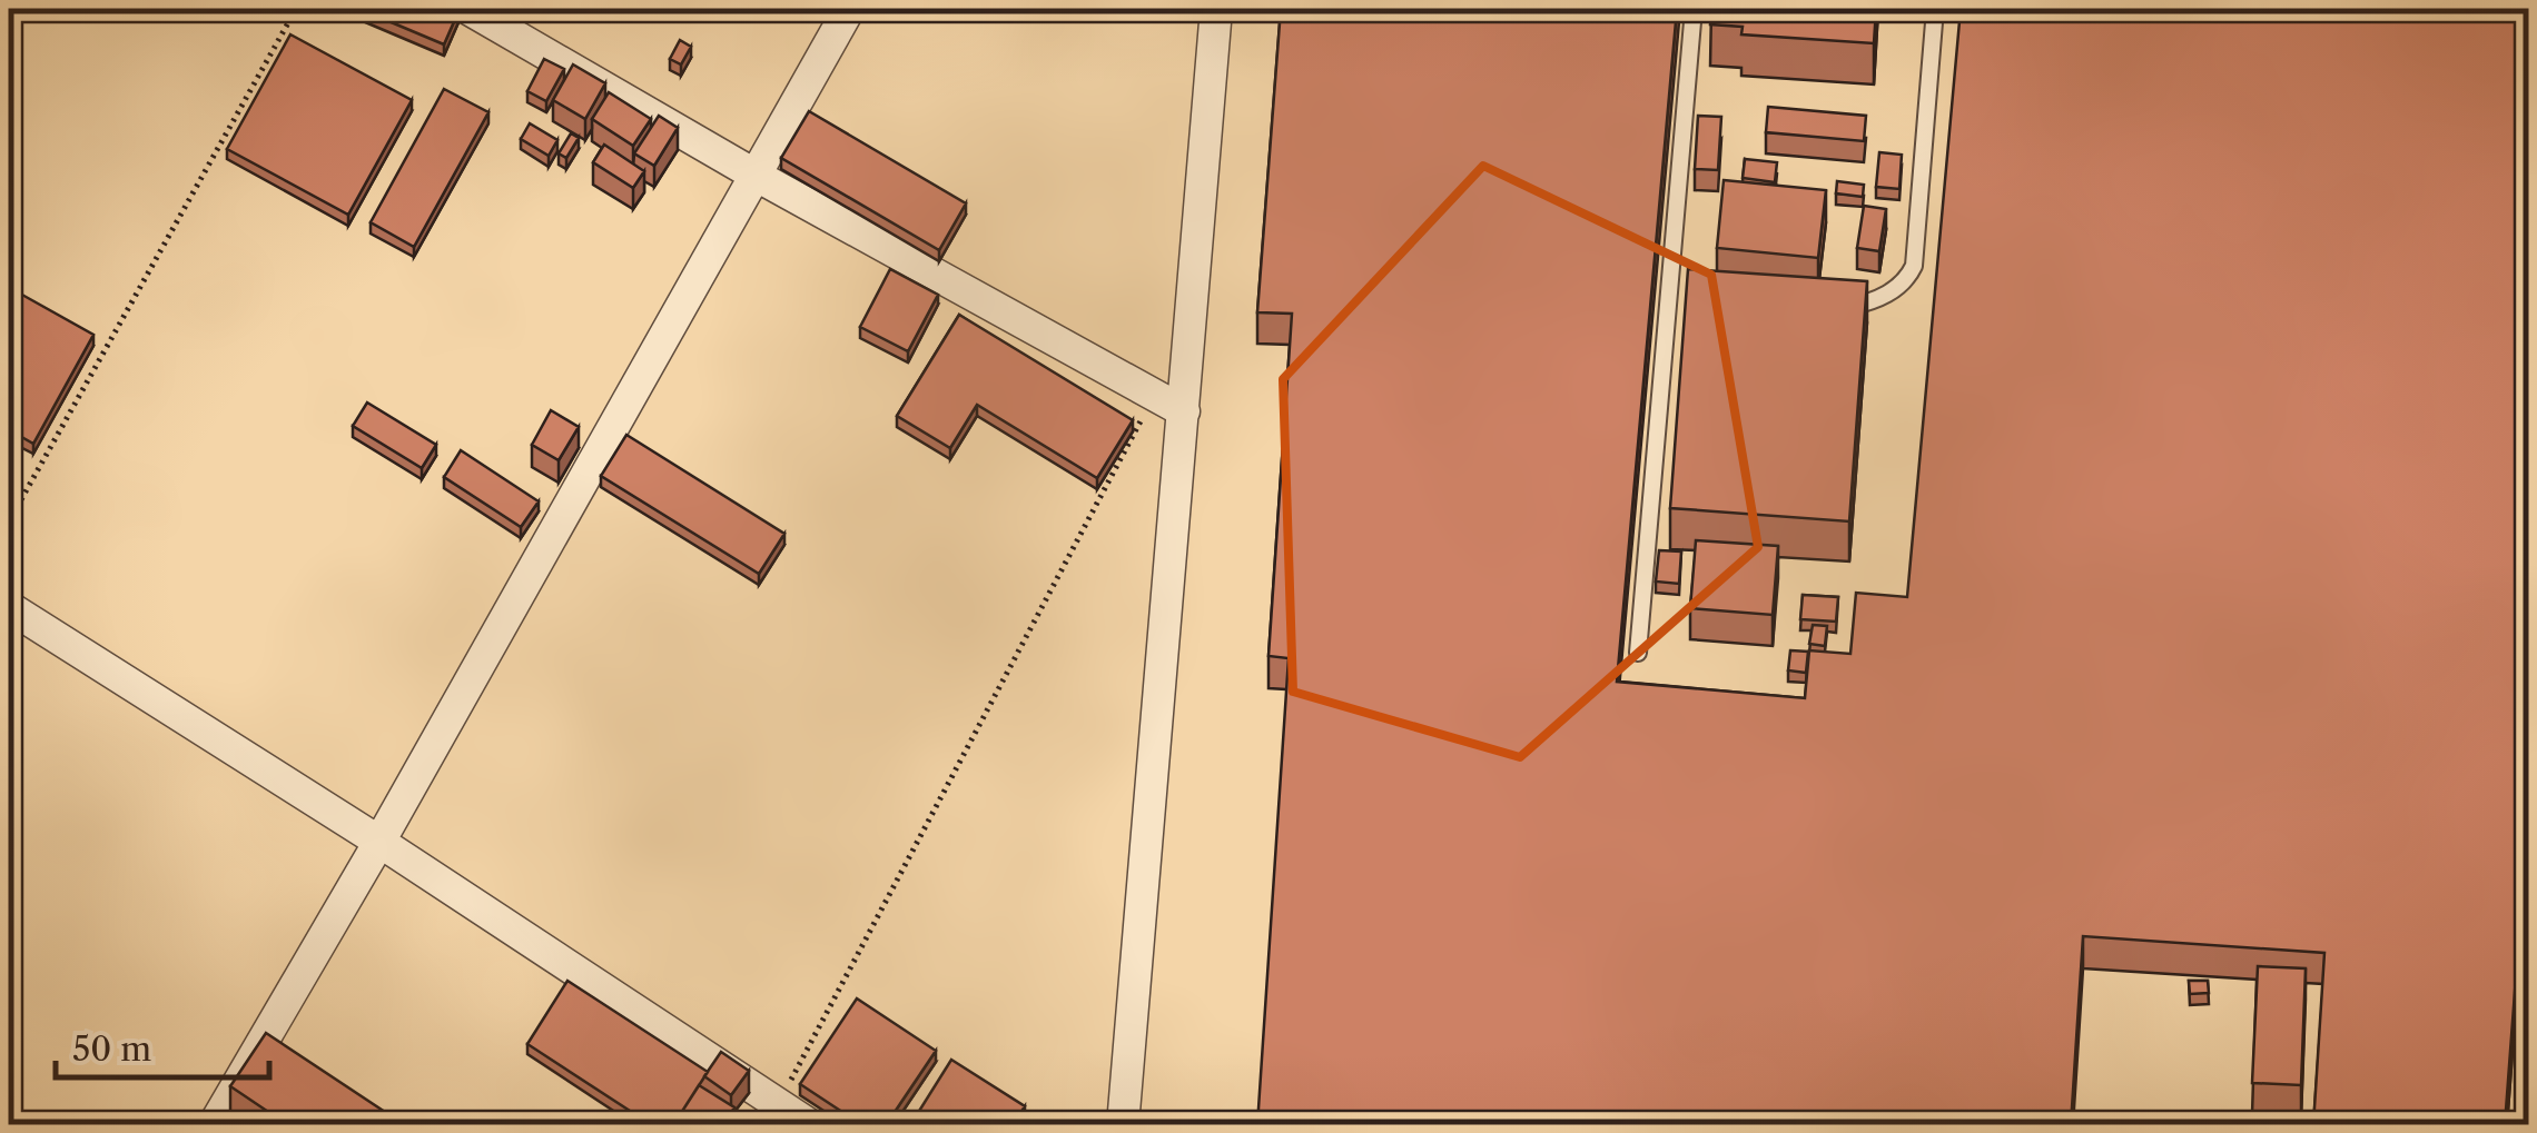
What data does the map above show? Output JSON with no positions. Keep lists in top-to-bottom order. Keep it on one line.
{"scale_bar":"50 m"}
